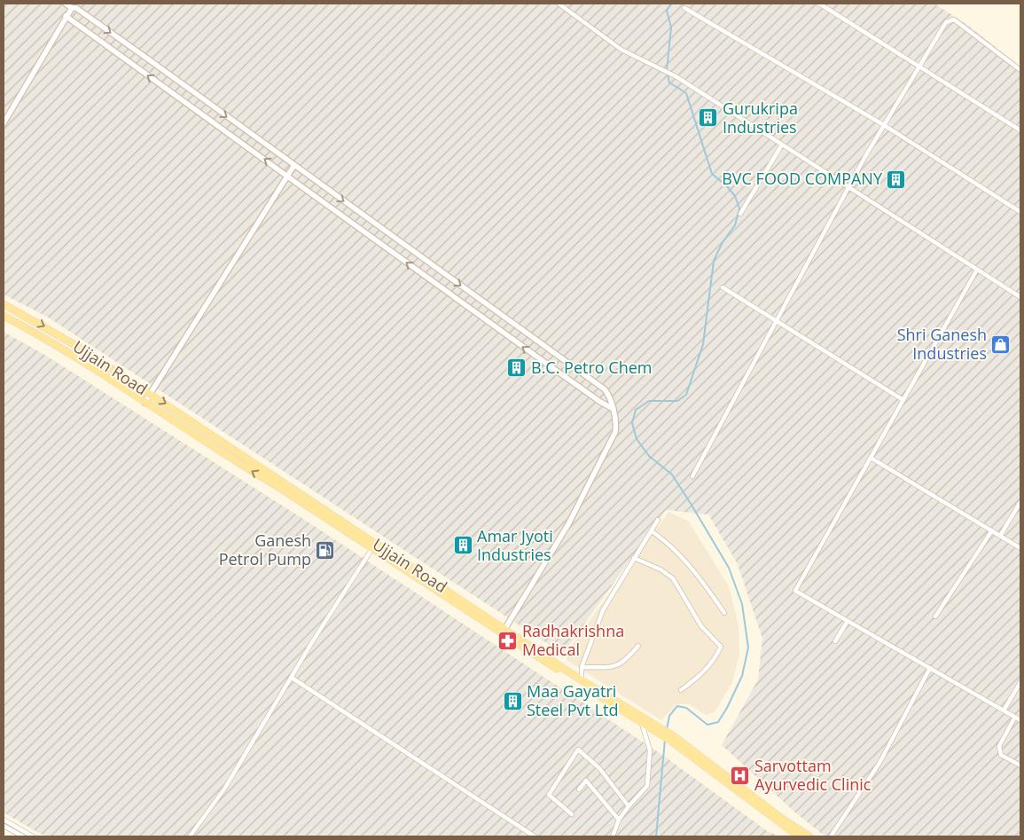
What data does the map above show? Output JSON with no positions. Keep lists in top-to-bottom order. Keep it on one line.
{"streets":{"main road":["Ujjain Road"]},"places":{"building":["Gurukripa Industries","BVC FOOD COMPANY","B.C. Petro Chem","Amar Jyoti Industries","Maa Gayatri Steel Pvt Ltd"],"shop":["Shri Ganesh Industries"],"fuel station":["Ganesh Petrol Pump"],"pharmacy":["Radhakrishna Medical"],"hospital":["Sarvottam Ayurvedic Clinic"]}}
